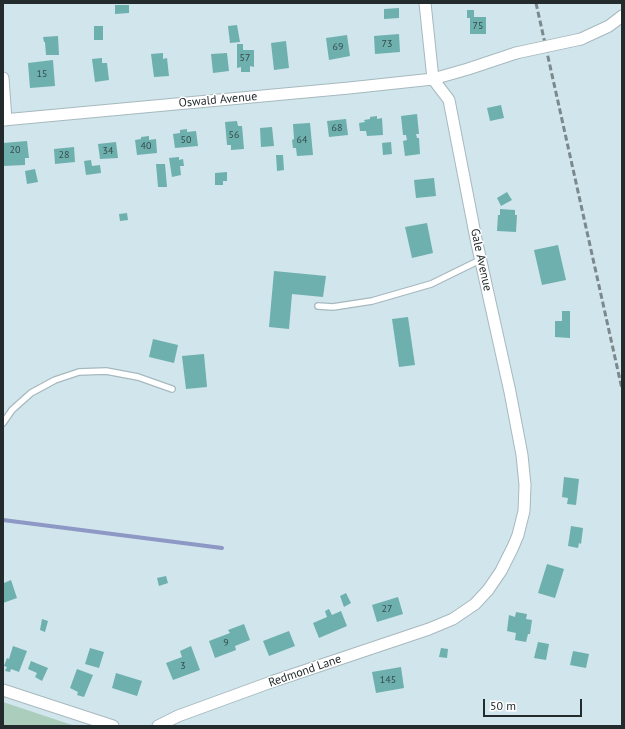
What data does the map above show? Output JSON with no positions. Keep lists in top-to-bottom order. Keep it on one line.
{"streets":{"street":["Oswald Avenue","Gale Avenue","Redmond Lane"]},"crossings":[["Oswald Avenue","Gale Avenue"],["Gale Avenue","Redmond Lane"]],"house_numbers":["75","73","69","57","15","68","56","50","64","40","20","34","28","27","9","3","145"],"scale_bar":"50 m"}
